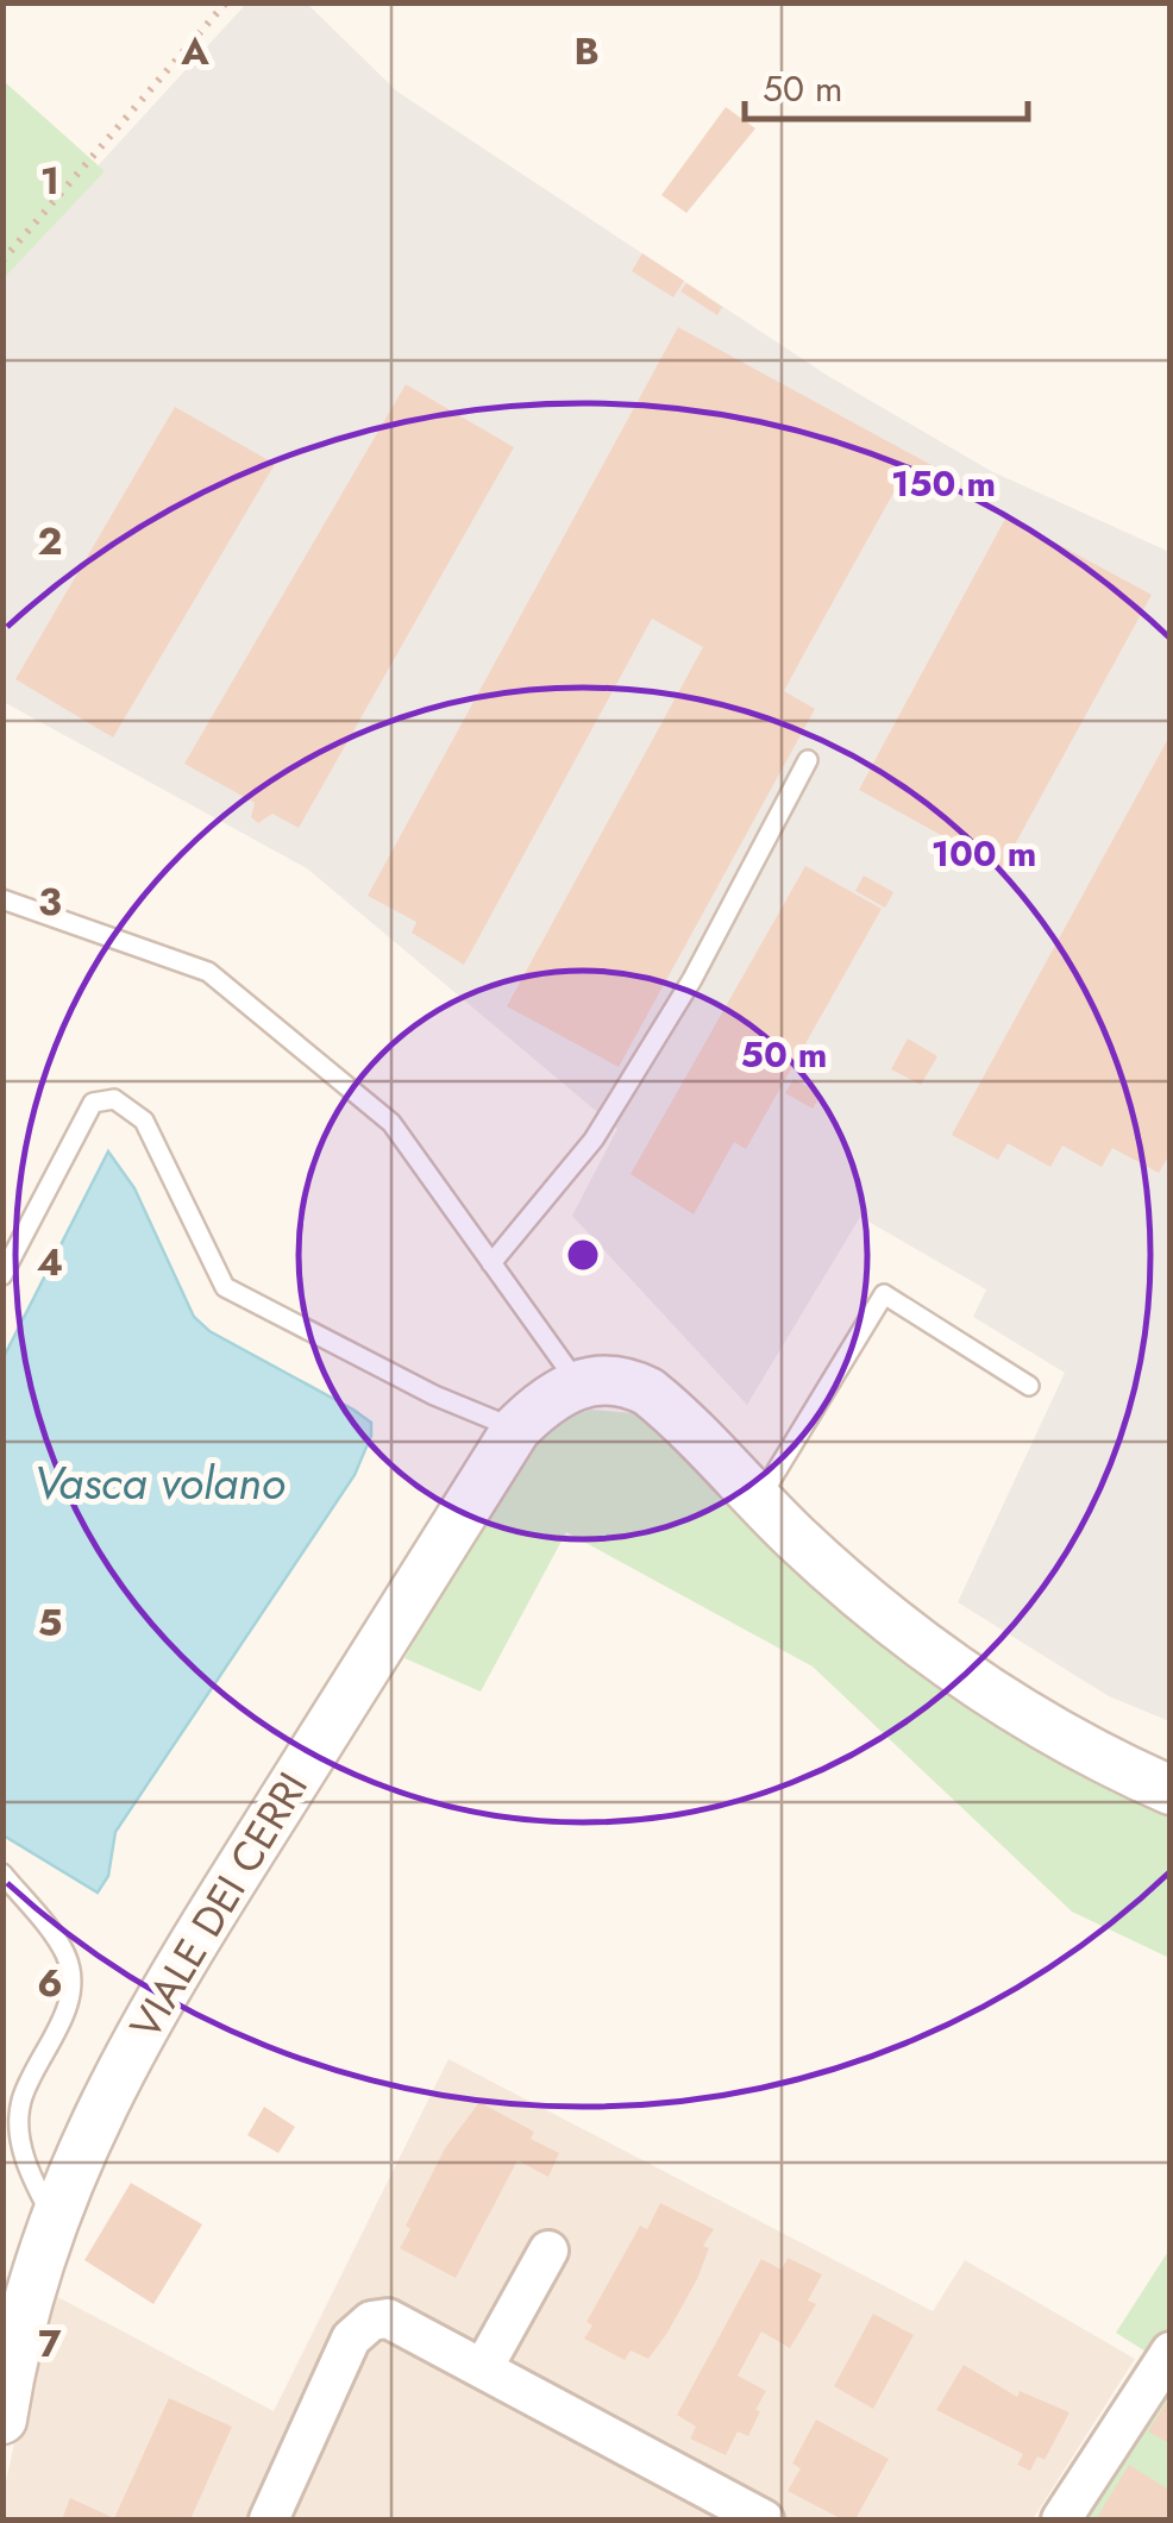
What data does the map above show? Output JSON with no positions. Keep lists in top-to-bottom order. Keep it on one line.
{"streets":{"street":["VIALE DEI CERRI"]},"water":["Vasca volano"],"scale_bar":"50 m","grid":{"columns":["A","B"],"rows":["1","2","3","4","5","6","7"]},"rings":["150 m","100 m","50 m"]}
